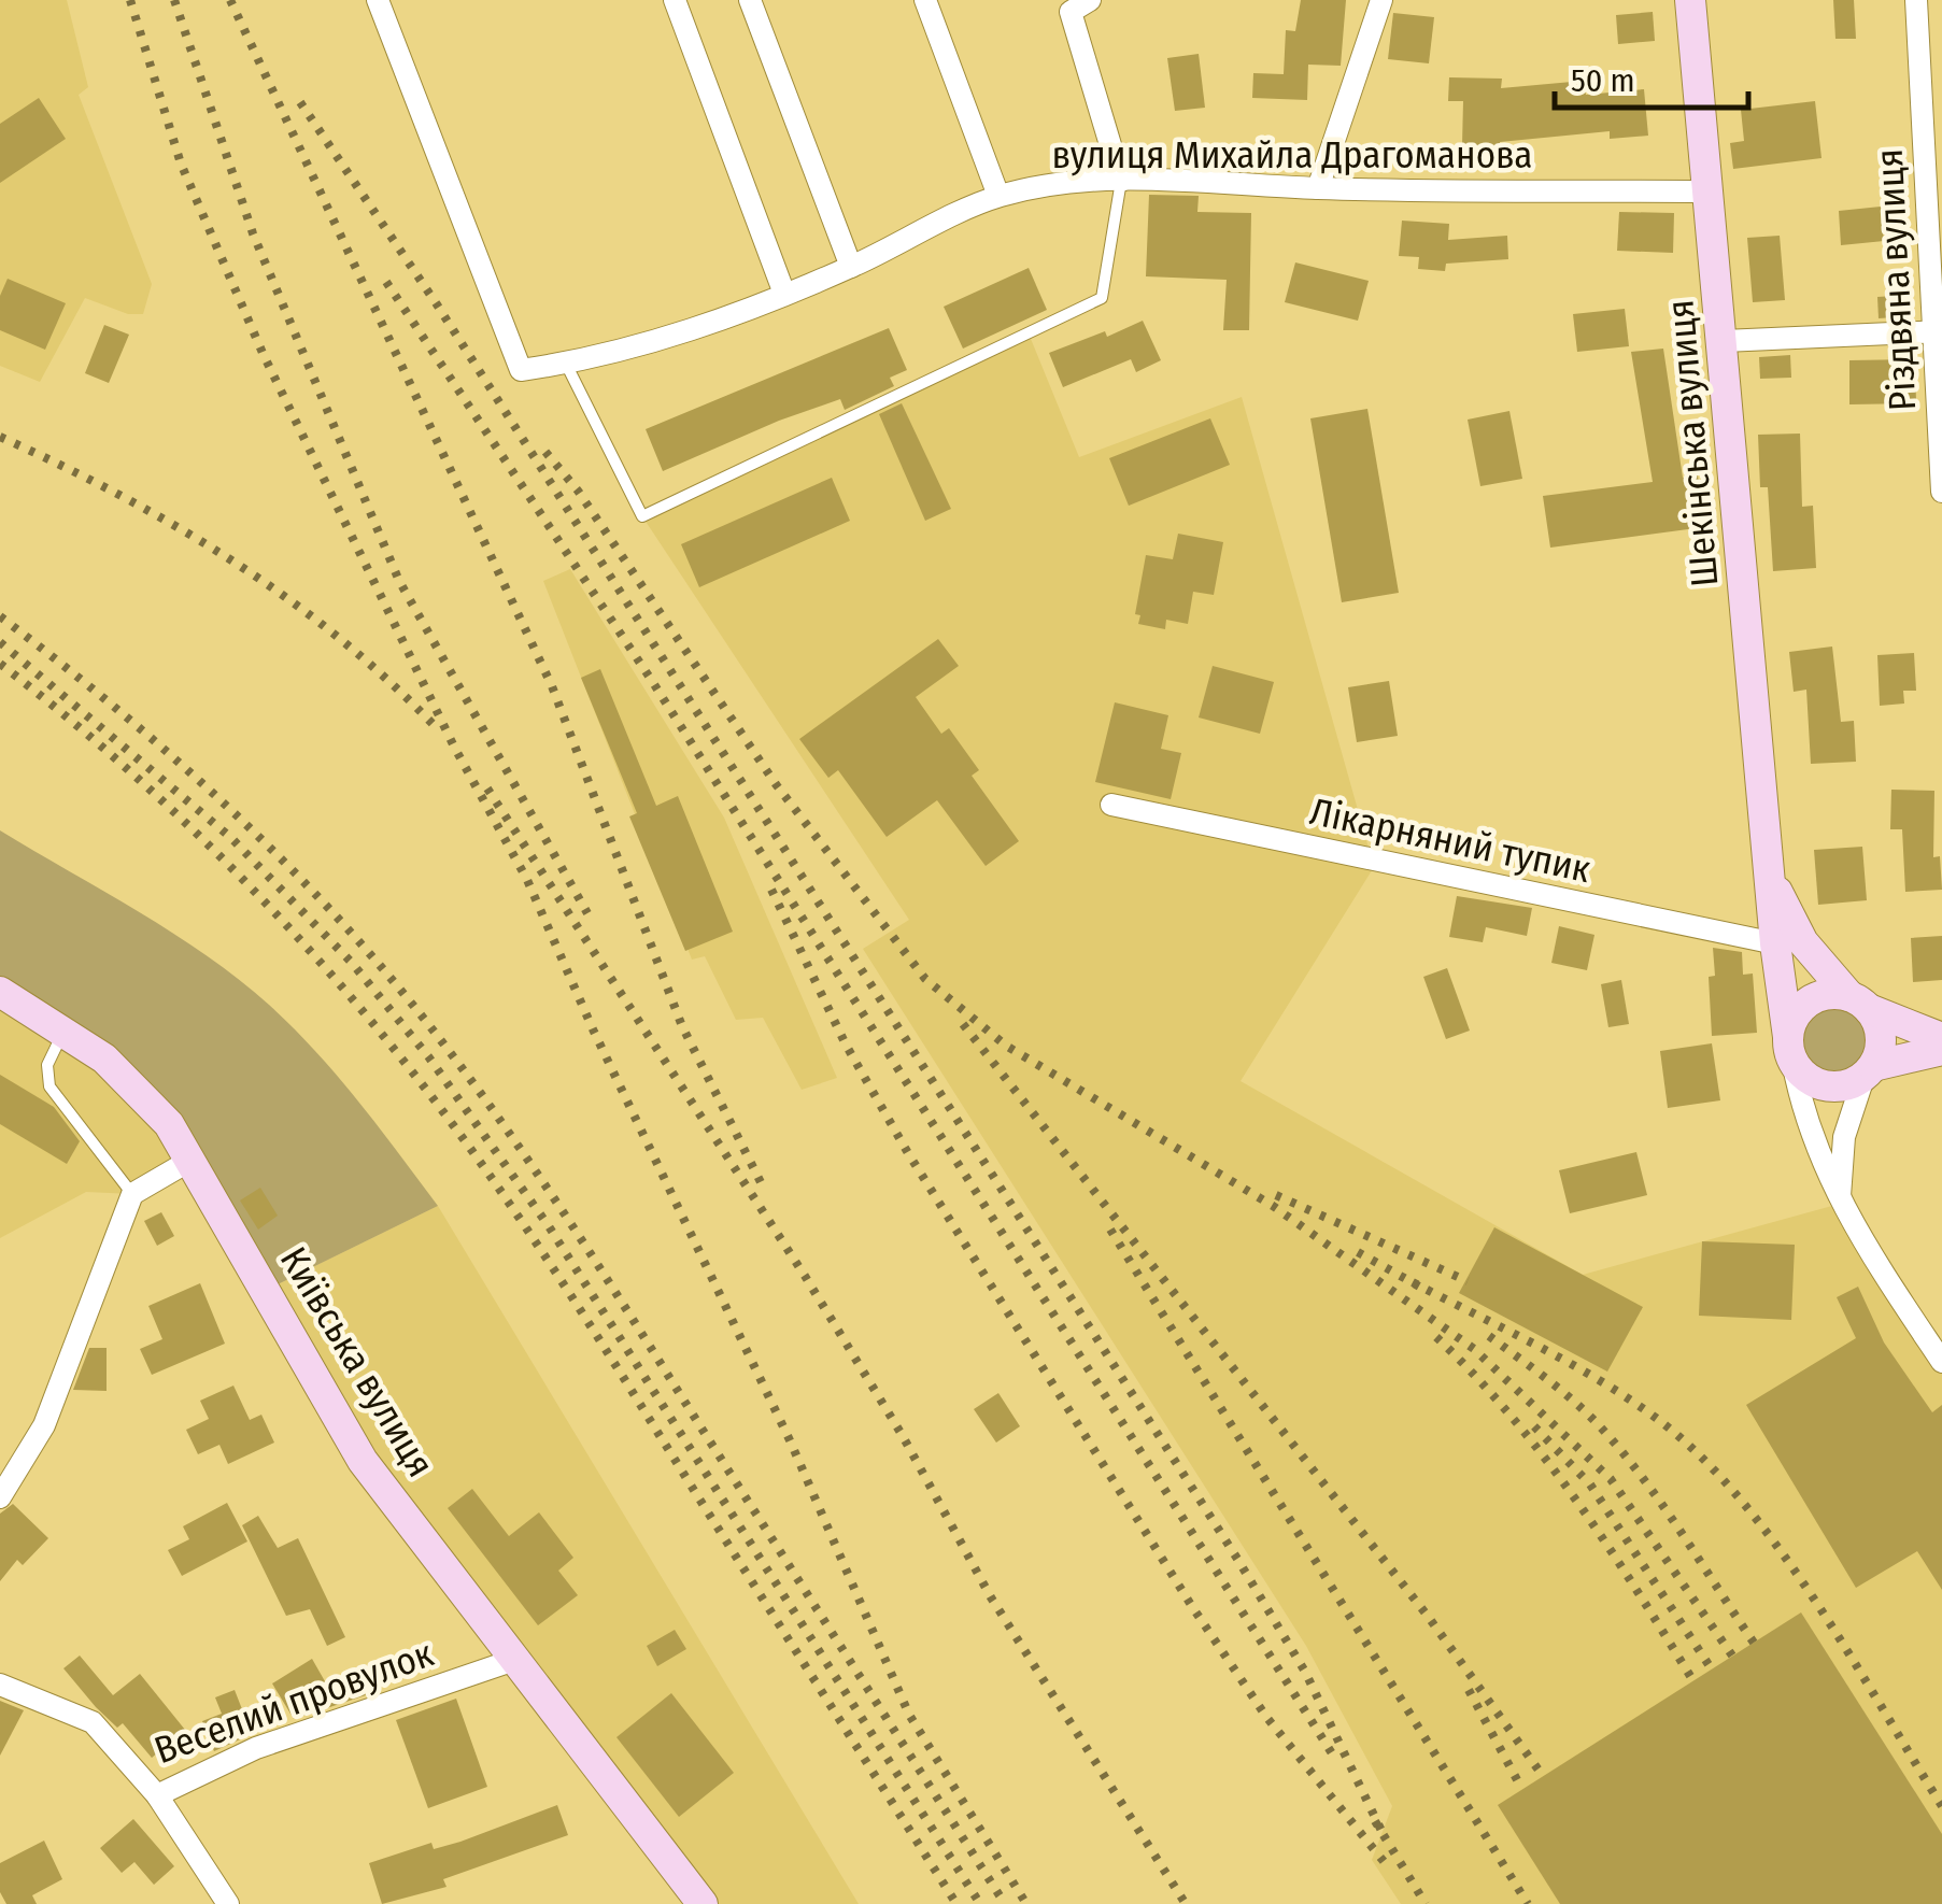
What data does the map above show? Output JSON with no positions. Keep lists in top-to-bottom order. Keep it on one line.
{"streets":{"main road":["Шекінська вулиця","Київська вулиця"],"street":["вулиця Михайла Драгоманова","Різдвяна вулиця","Лікарняний тупик","Веселий провулок"]},"crossings":[["вулиця Михайла Драгоманова","Шекінська вулиця"],["Шекінська вулиця","Лікарняний тупик"],["Київська вулиця","Веселий провулок"]],"scale_bar":"50 m"}
